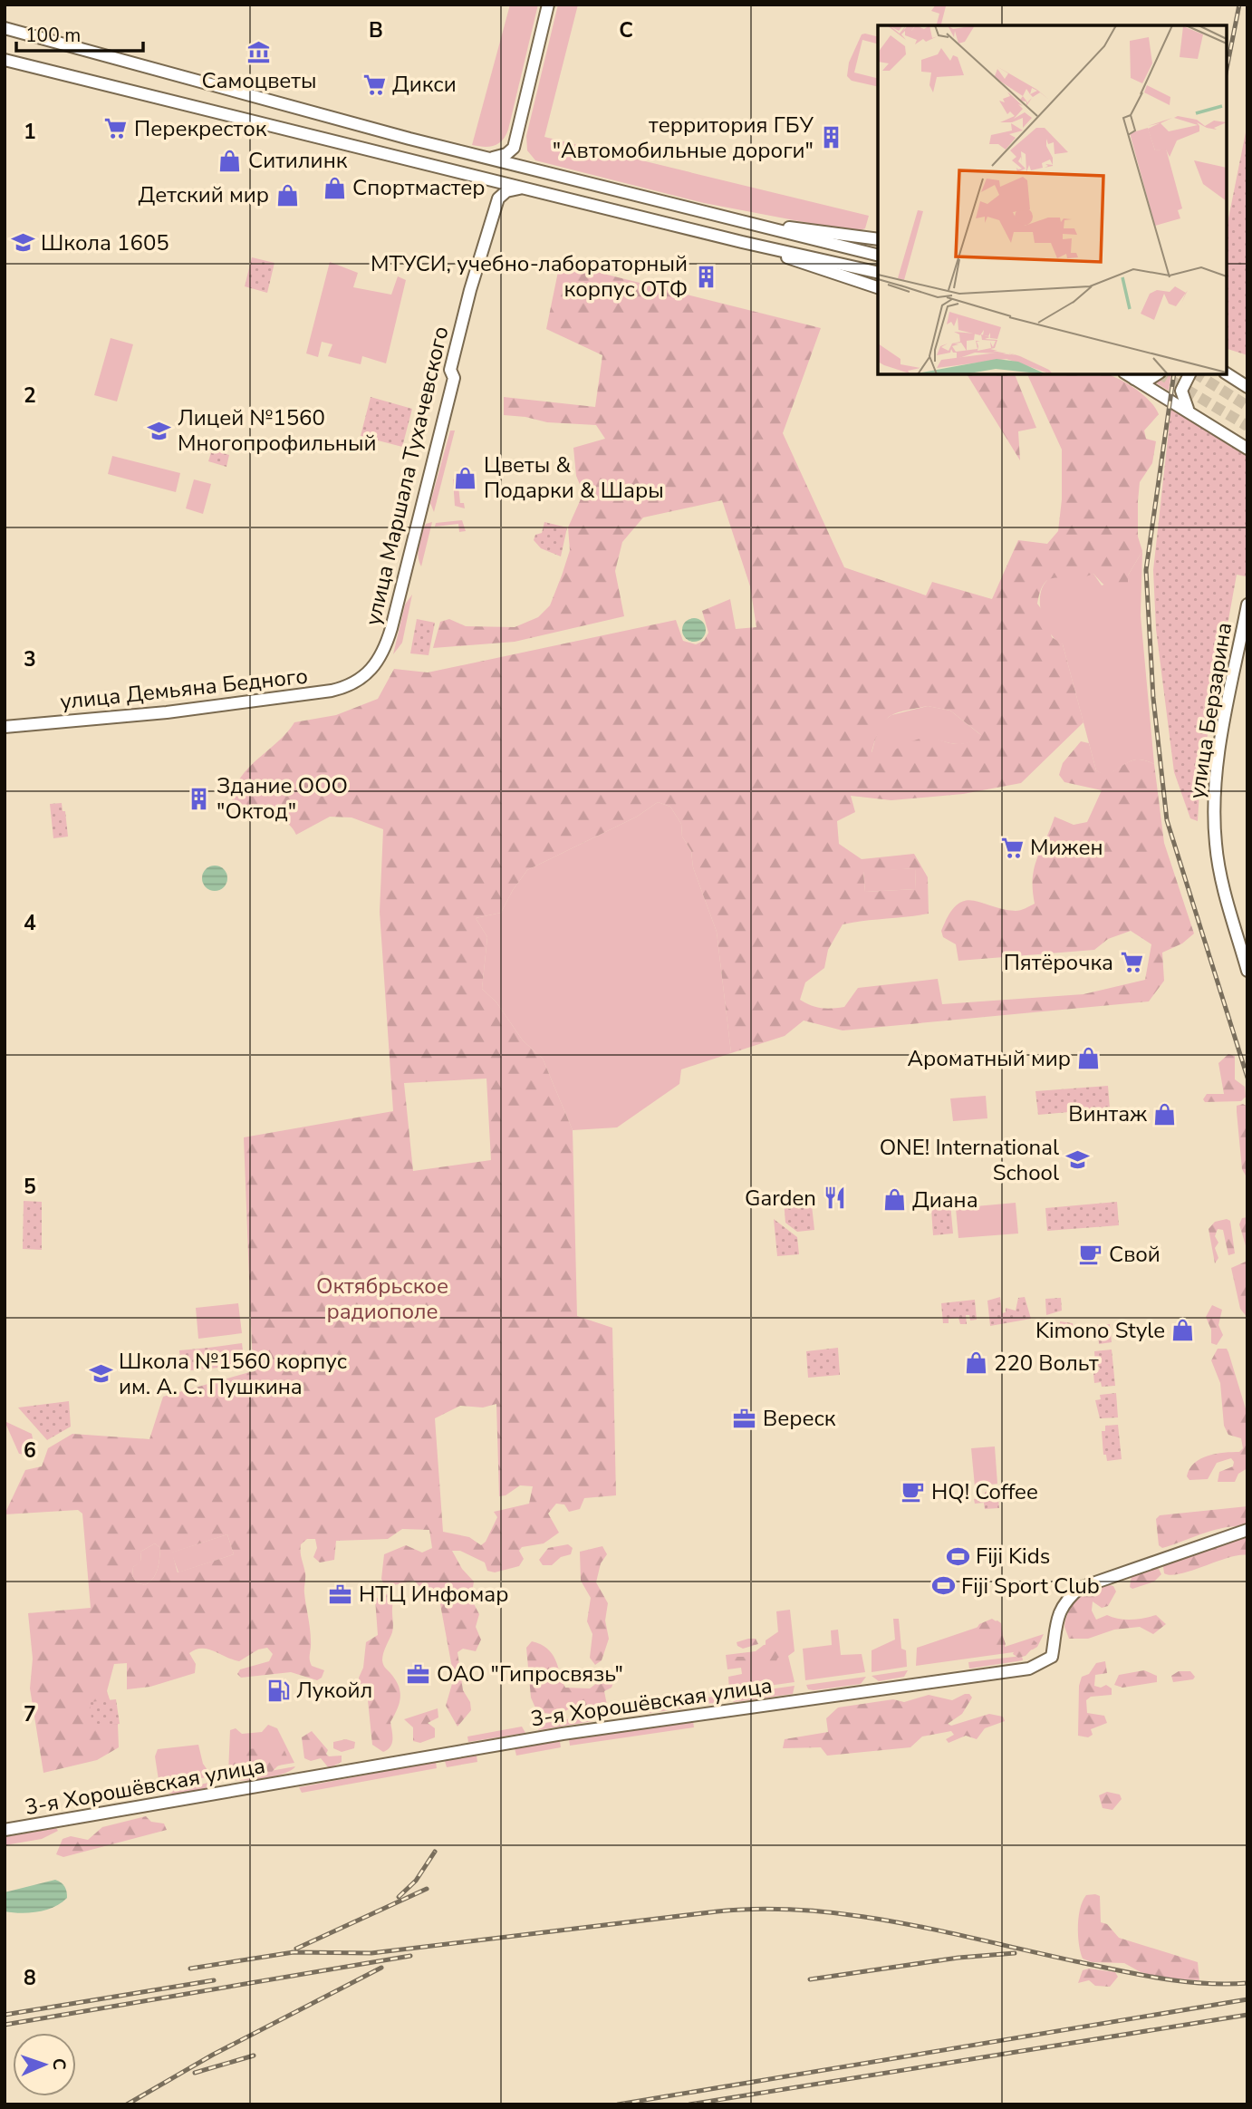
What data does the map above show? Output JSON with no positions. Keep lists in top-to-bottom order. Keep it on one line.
{"streets":{"street":["улица Маршала Тухачевского","улица Демьяна Бедного","улица Берзарина","3-я Хорошёвская улица"]},"crossings":[["улица Маршала Тухачевского","улица Демьяна Бедного"]],"parks":["Октябрьское радиополе"],"places":{"museum":["Самоцветы"],"supermarket":["Дикси","Перекресток","Мижен","Пятёрочка"],"building":["территория ГБУ \"Автомобильные дороги\"","МТУСИ, учебно-лабораторный корпус ОТФ","Здание ООО \"Октод\""],"shop":["Ситилинк","Спортмастер","Детский мир","Цветы & Подарки & Шары","Ароматный мир","Винтаж","Диана","Kimono Style","220 Вольт"],"school or university":["Школа 1605","Лицей №1560 Многопрофильный","ONE! International School","Школа №1560 корпус им. А. С. Пушкина"],"restaurant":["Garden"],"cafe":["Свой","HQ! Coffee"],"office":["Вереск","НТЦ Инфомар","ОАО \"Гипросвязь\""],"sports":["Fiji Kids","Fiji Sport Club"],"fuel station":["Лукойл"]},"scale_bar":"100 m","north":"right","grid":{"columns":["B","C"],"rows":["1","2","3","4","5","6","7","8"]}}
